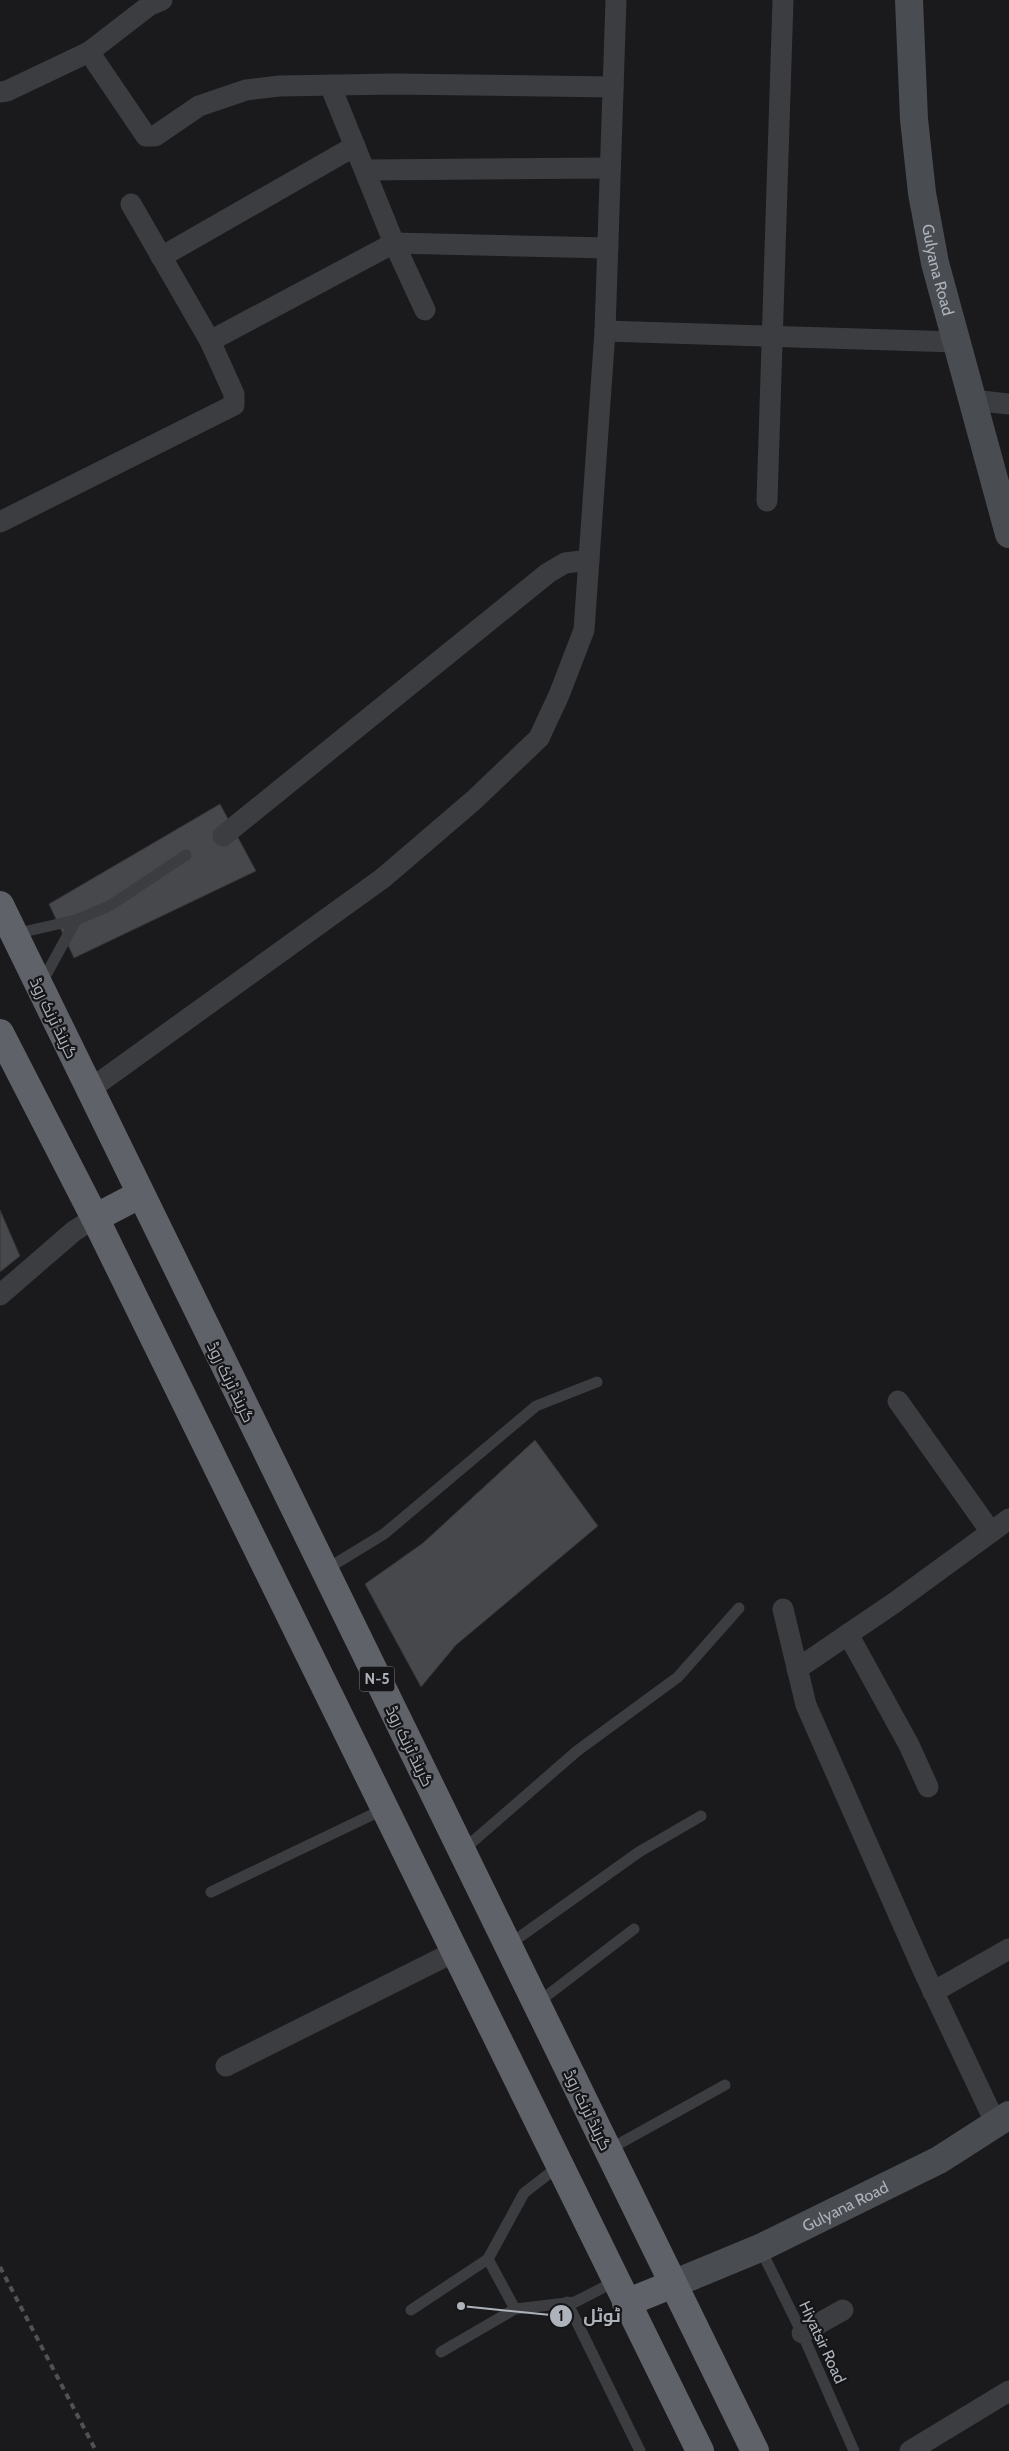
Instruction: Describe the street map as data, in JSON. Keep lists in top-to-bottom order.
{
  "streets": {
    "highway": ["گرینڈ ٹرنک روڈ", "N-5"],
    "main road": ["Gulyana Road"],
    "lane": ["Hiyatsir Road"]
  },
  "crossings": [
    ["Gulyana Road", "گرینڈ ٹرنک روڈ"],
    ["Gulyana Road", "Hiyatsir Road"]
  ],
  "places": ["ٹوٹل"]
}
